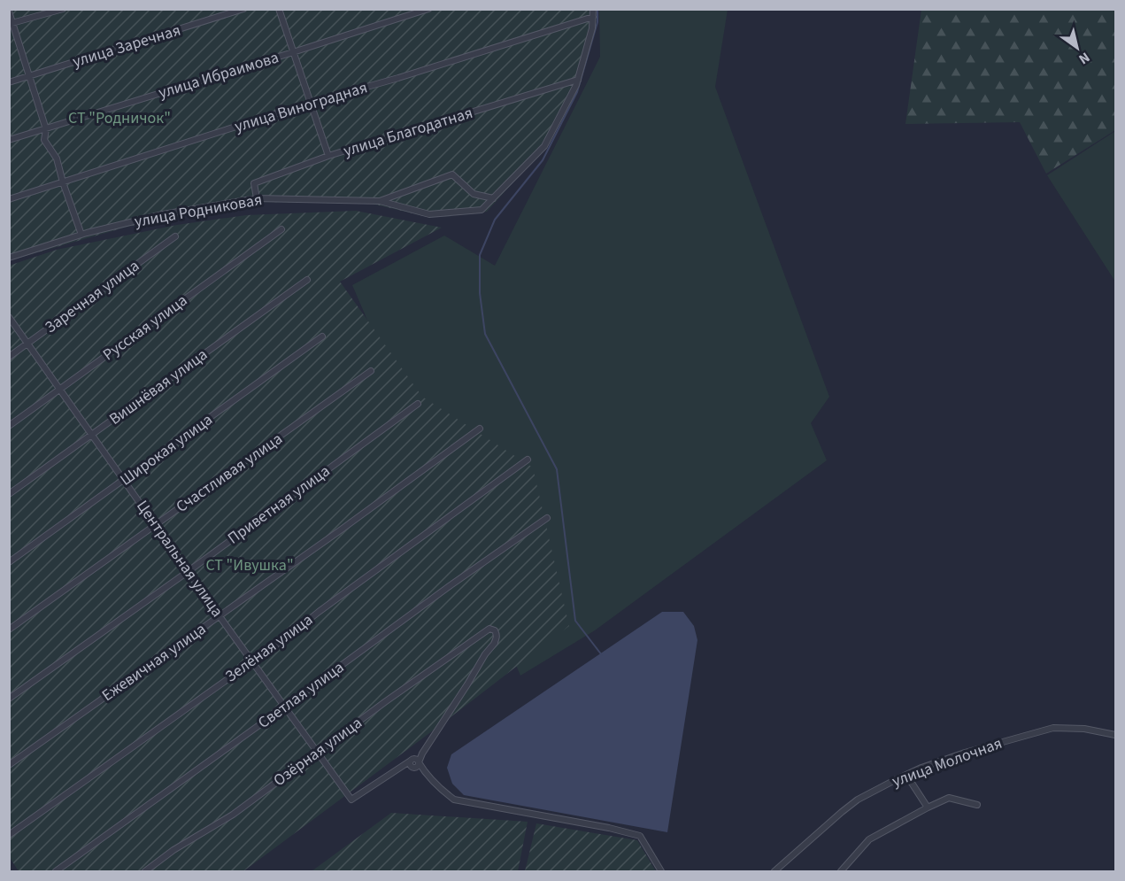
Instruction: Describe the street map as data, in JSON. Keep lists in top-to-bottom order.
{
  "streets": {
    "street": [
      "улица Заречная",
      "улица Ибраимова",
      "улица Виноградная",
      "улица Благодатная",
      "улица Родниковая",
      "Заречная улица",
      "Русская улица",
      "Вишнёвая улица",
      "Широкая улица",
      "Счастливая улица",
      "Приветная улица",
      "Центральная улица",
      "Зелёная улица",
      "Ежевичная улица",
      "Светлая улица",
      "Озёрная улица",
      "улица Молочная"
    ]
  },
  "crossings": [
    ["улица Виноградная", "улица Родниковая"],
    ["улица Благодатная", "улица Родниковая"],
    ["Заречная улица", "Центральная улица"],
    ["Русская улица", "Центральная улица"],
    ["Вишнёвая улица", "Центральная улица"],
    ["Широкая улица", "Центральная улица"],
    ["Счастливая улица", "Центральная улица"],
    ["Приветная улица", "Центральная улица"],
    ["Центральная улица", "Зелёная улица"],
    ["Центральная улица", "Ежевичная улица"],
    ["Центральная улица", "Светлая улица"],
    ["Центральная улица", "Озёрная улица"]
  ],
  "parks": ["СТ \"Родничок\"", "СТ \"Ивушка\""],
  "north": "bottom right"
}
